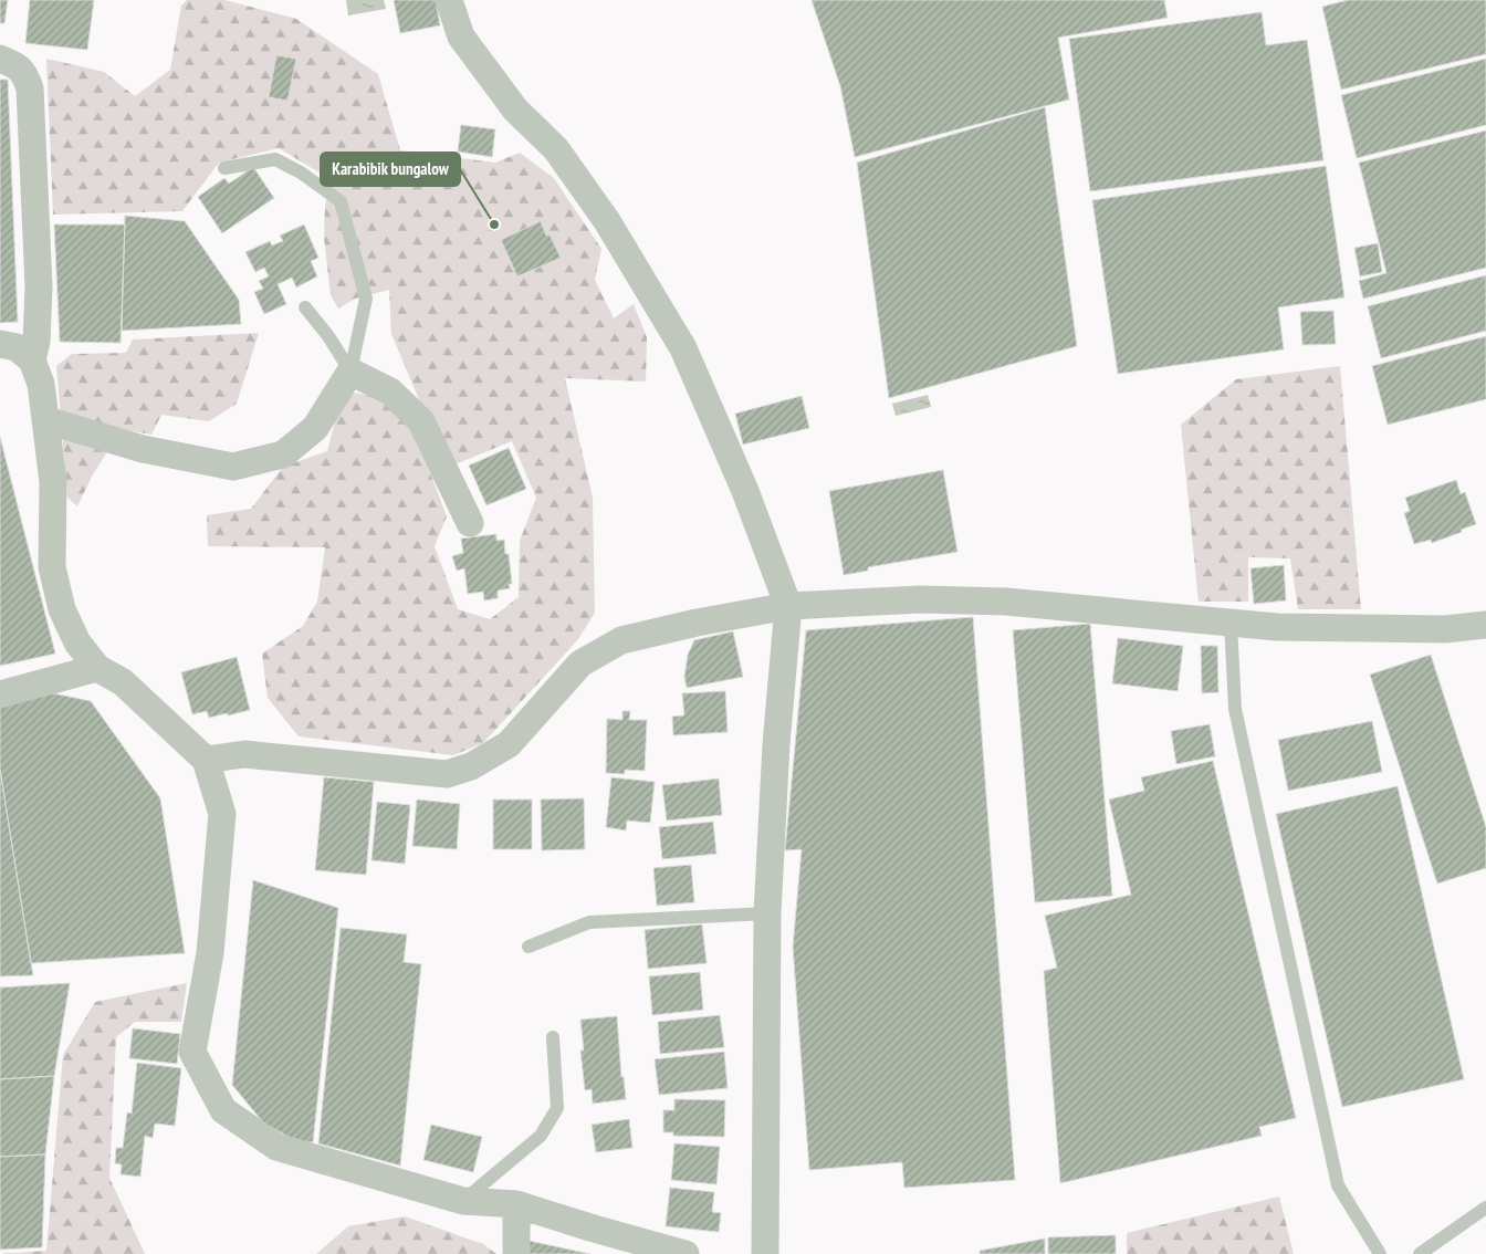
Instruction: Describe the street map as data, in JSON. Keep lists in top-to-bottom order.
{
  "places": ["Karabibik bungalow"]
}
